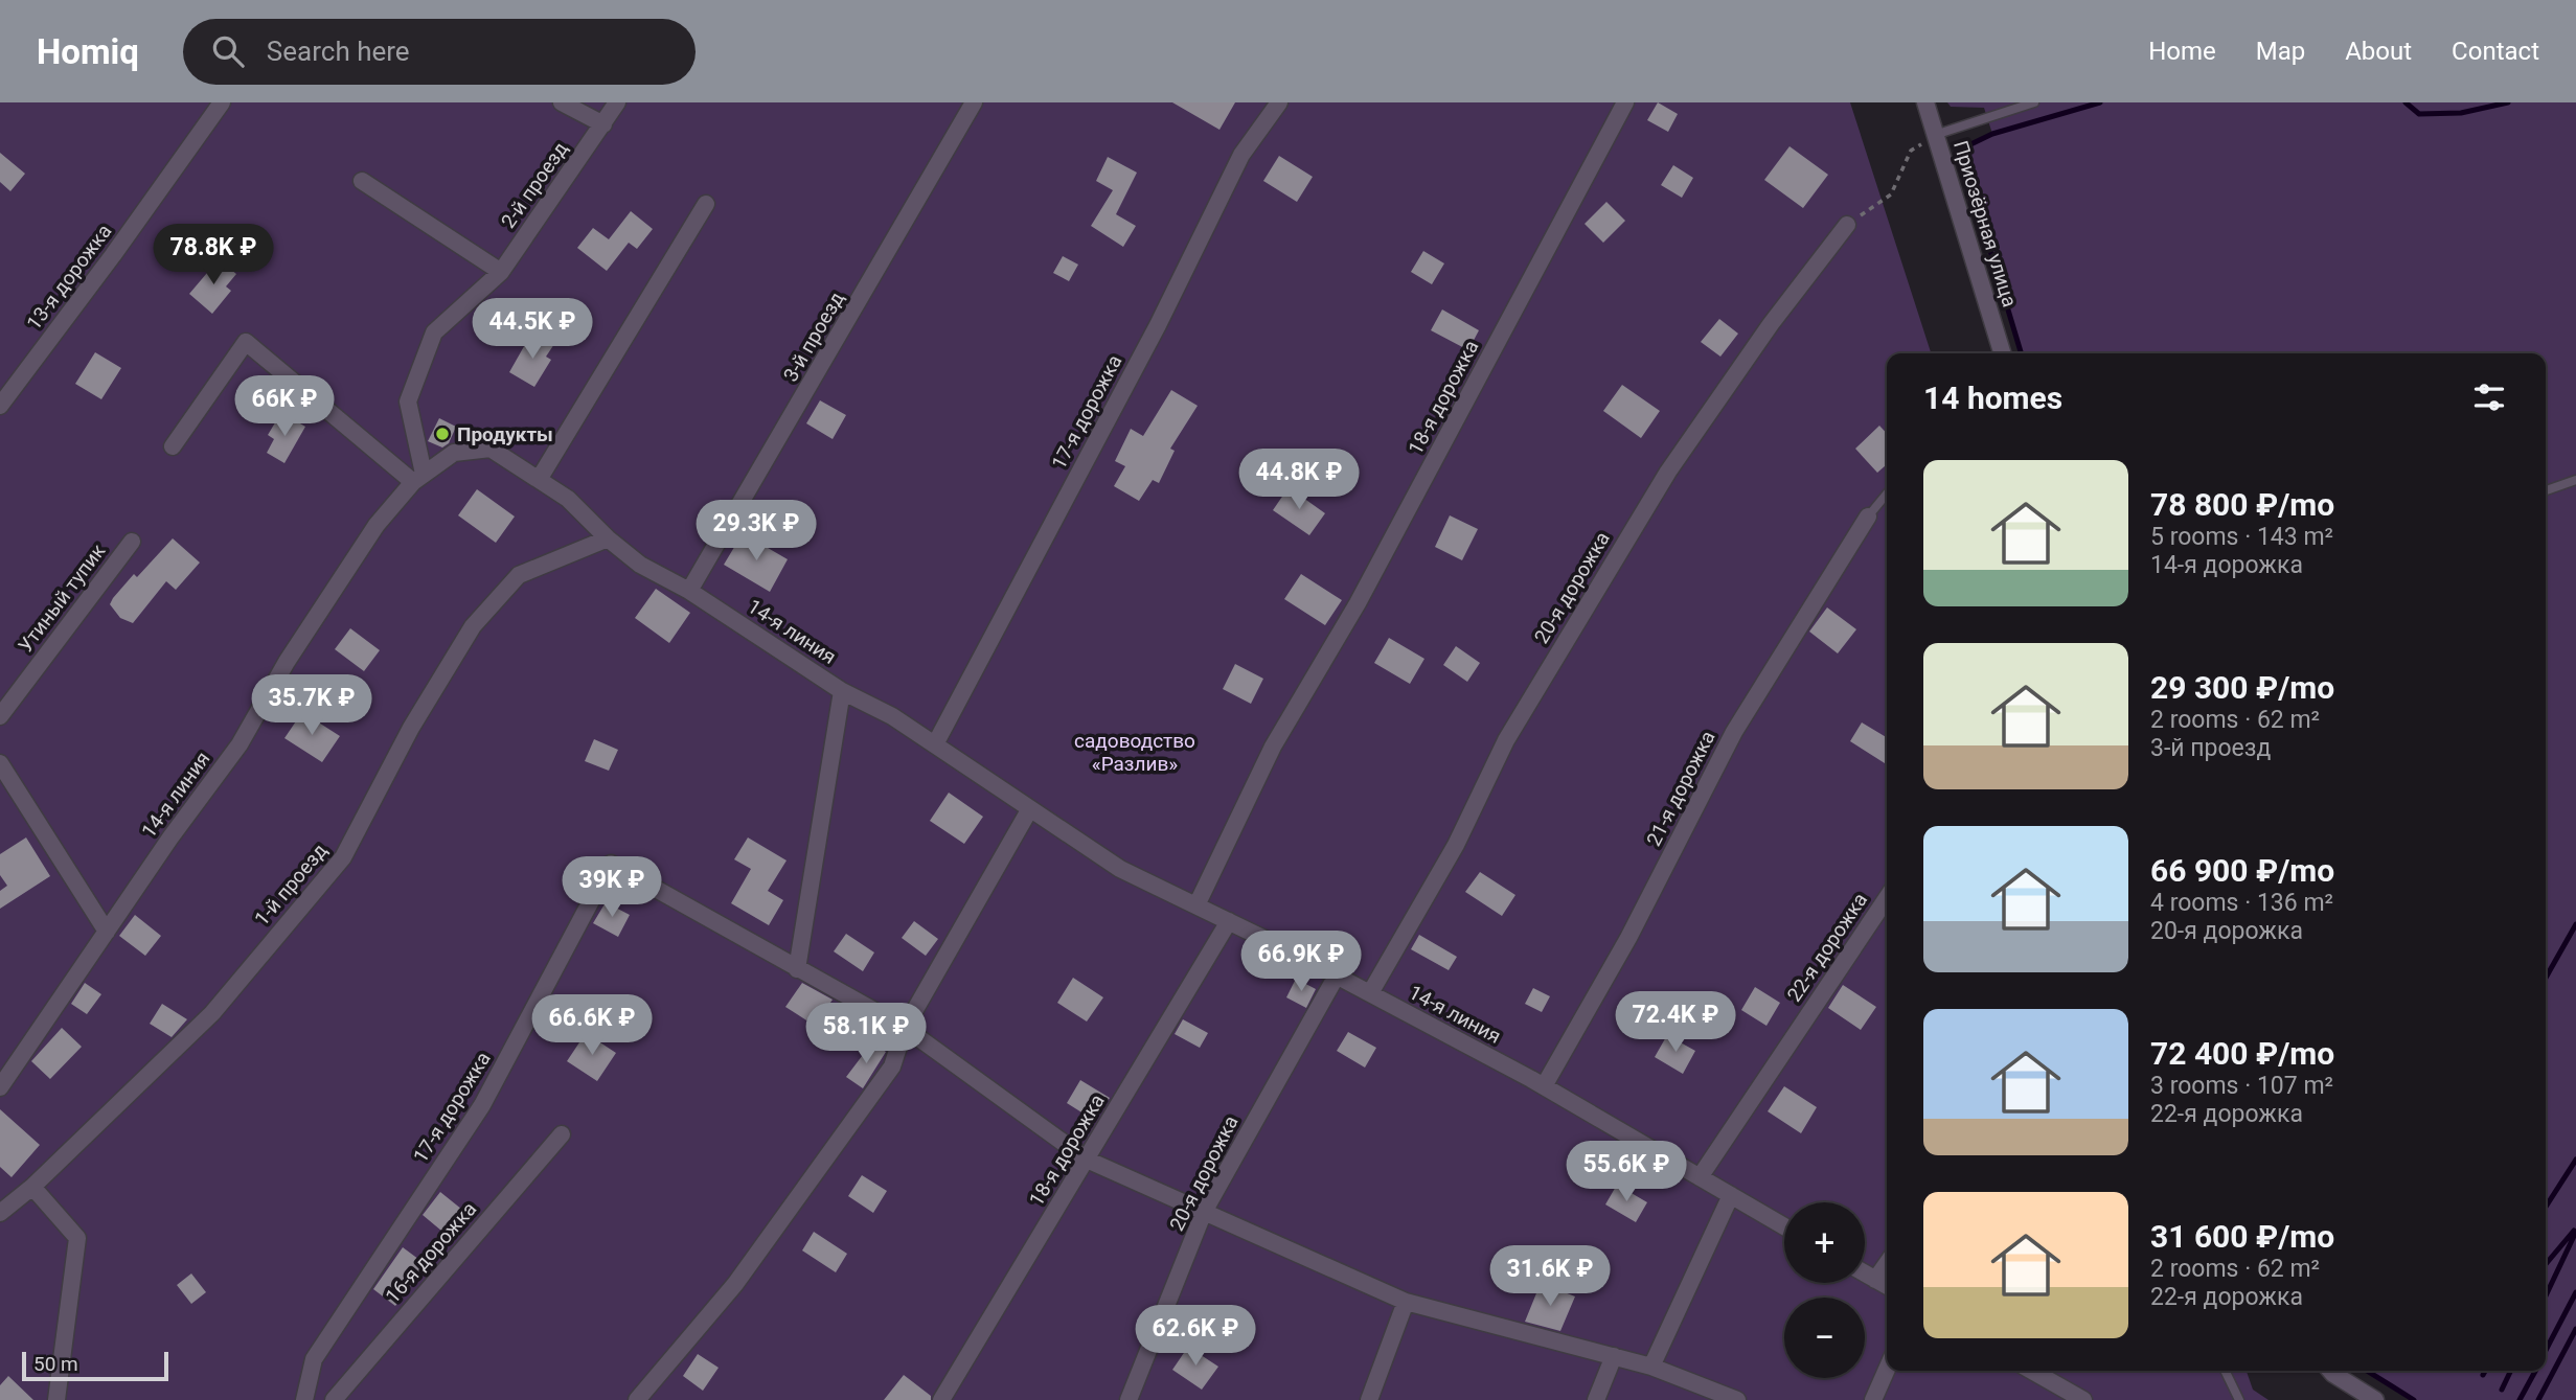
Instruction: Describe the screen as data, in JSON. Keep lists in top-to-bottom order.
{
  "streets": {
    "street": [
      "2-й проезд",
      "Приозёрная улица",
      "13-я дорожка",
      "3-й проезд",
      "18-я дорожка",
      "17-я дорожка",
      "20-я дорожка",
      "Утиный тупик",
      "14-я линия",
      "21-я дорожка",
      "1-й проезд",
      "22-я дорожка",
      "16-я дорожка"
    ]
  },
  "crossings": [
    ["2-й проезд", "14-я линия"],
    ["3-й проезд", "14-я линия"],
    ["18-я дорожка", "17-я дорожка"],
    ["18-я дорожка", "14-я линия"],
    ["17-я дорожка", "20-я дорожка"],
    ["17-я дорожка", "14-я линия"],
    ["20-я дорожка", "14-я линия"],
    ["14-я линия", "21-я дорожка"],
    ["14-я линия", "1-й проезд"],
    ["14-я линия", "22-я дорожка"]
  ],
  "parks": ["садоводство «Разлив»"],
  "places": ["Продукты"],
  "scale_bar": "50 m",
  "page": {
    "header": "Homiq",
    "search": "Search here",
    "nav": [
      "Home",
      "Map",
      "About",
      "Contact"
    ],
    "price": [
      "78.8K ₽",
      "44.5K ₽",
      "66K ₽",
      "44.8K ₽",
      "29.3K ₽",
      "35.7K ₽",
      "39K ₽",
      "66.9K ₽",
      "72.4K ₽",
      "66.6K ₽",
      "58.1K ₽",
      "55.6K ₽",
      "31.6K ₽",
      "62.6K ₽"
    ],
    "heading": "14 homes",
    "list": [
      {
        "name": "78 800 ₽/mo",
        "note": "5 rooms · 143 m² · 14-я дорожка"
      },
      {
        "name": "29 300 ₽/mo",
        "note": "2 rooms · 62 m² · 3-й проезд"
      },
      {
        "name": "66 900 ₽/mo",
        "note": "4 rooms · 136 m² · 20-я дорожка"
      },
      {
        "name": "72 400 ₽/mo",
        "note": "3 rooms · 107 m² · 22-я дорожка"
      },
      {
        "name": "31 600 ₽/mo",
        "note": "2 rooms · 62 m² · 22-я дорожка"
      }
    ],
    "map_buttons": ["+", "−"],
    "scale": "50 m"
  }
}
